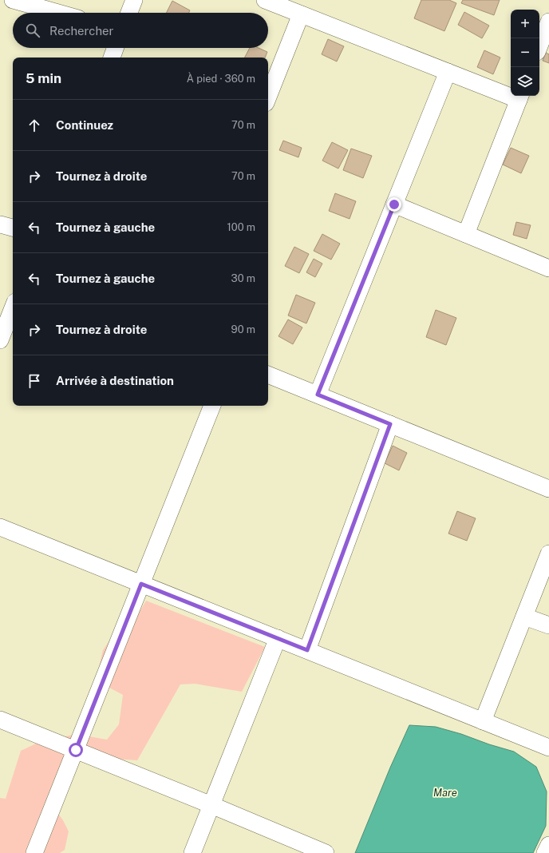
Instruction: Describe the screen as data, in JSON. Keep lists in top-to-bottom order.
{
  "water": ["Mare"],
  "page": {
    "map_buttons": ["+", "−"],
    "search": "Rechercher",
    "heading": ["5 min", "À pied · 360 m"],
    "list": [
      ["Continuez", "70 m"],
      ["Tournez à droite", "70 m"],
      ["Tournez à gauche", "100 m"],
      ["Tournez à gauche", "30 m"],
      ["Tournez à droite", "90 m"],
      "Arrivée à destination"
    ]
  }
}
